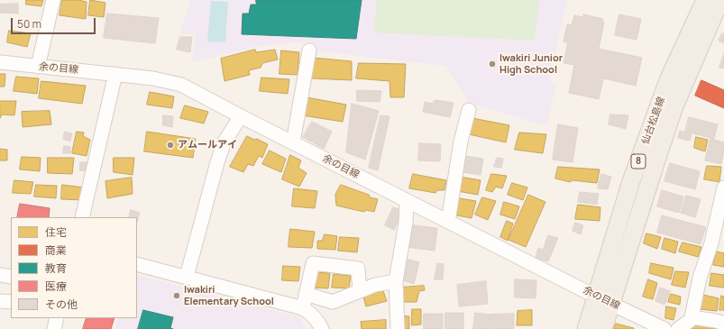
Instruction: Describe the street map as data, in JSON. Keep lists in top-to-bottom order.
{
  "streets": {
    "main road": ["仙台松島線", "8"],
    "street": ["余の目線"]
  },
  "crossings": [
    ["余の目線", "仙台松島線"]
  ],
  "places": ["Iwakiri Junior High School", "アムールアイ", "Iwakiri Elementary School"],
  "legend": [
    "住宅",
    "商業",
    "教育",
    "医療",
    "その他"
  ],
  "scale_bar": "50 m"
}
